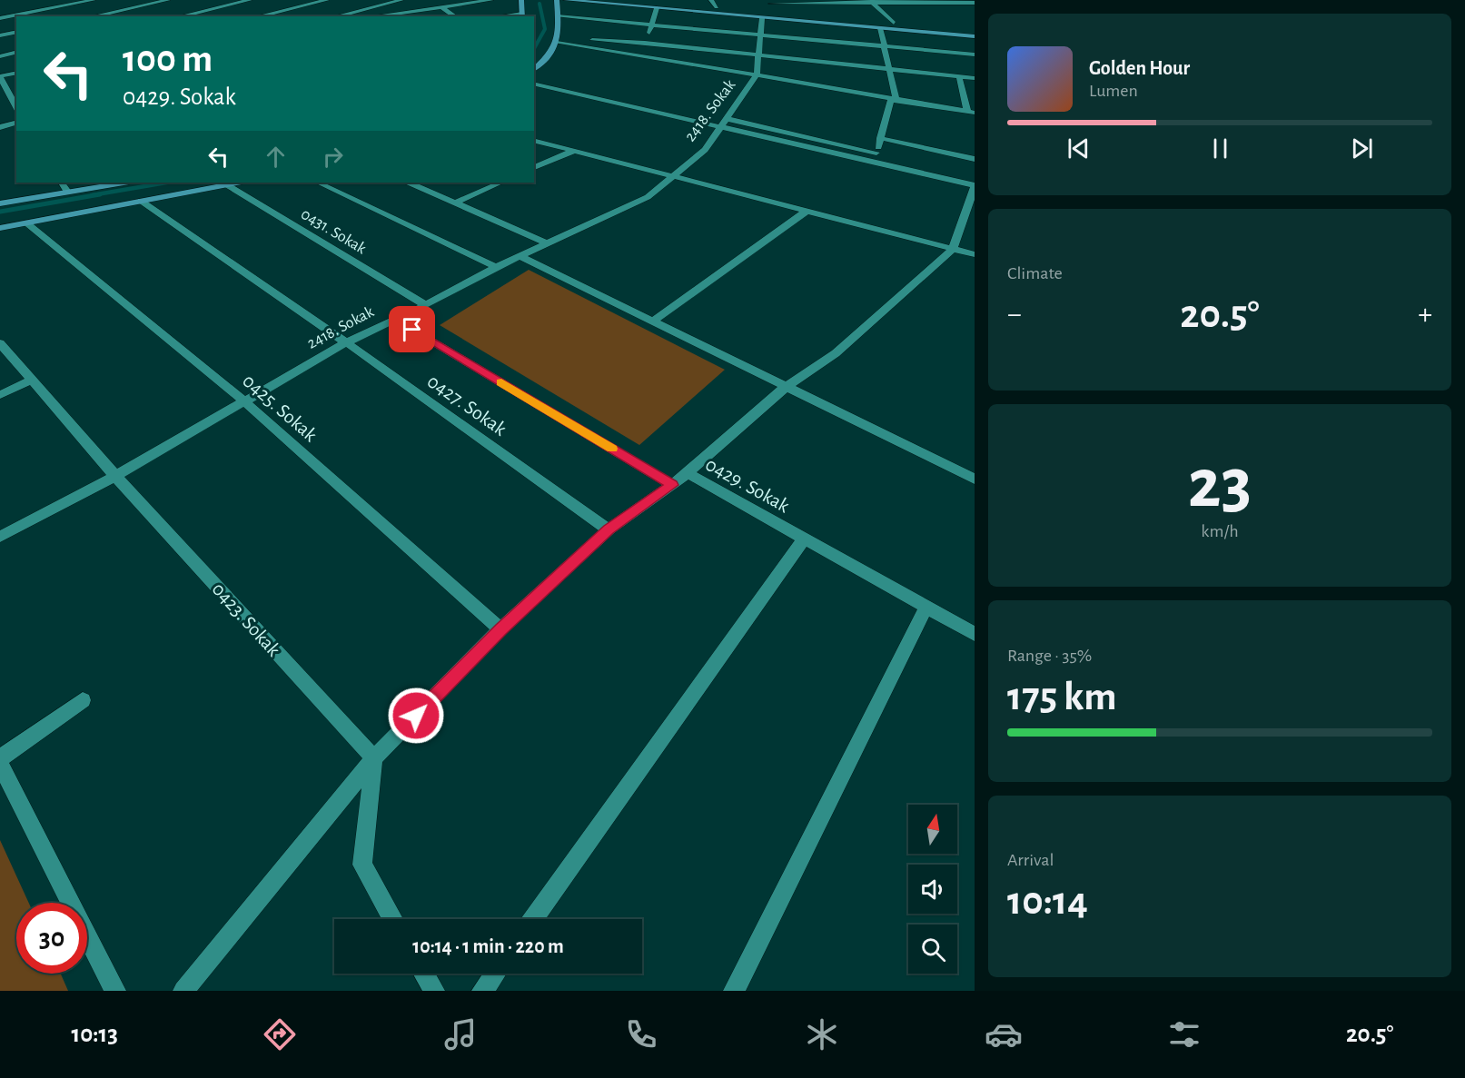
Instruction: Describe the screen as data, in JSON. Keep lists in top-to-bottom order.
{
  "streets": {
    "street": [
      "2418. Sokak",
      "0431. Sokak",
      "0427. Sokak",
      "0425. Sokak",
      "0429. Sokak",
      "0423. Sokak"
    ]
  },
  "crossings": [
    ["2418. Sokak", "0431. Sokak"],
    ["2418. Sokak", "0427. Sokak"],
    ["2418. Sokak", "0425. Sokak"],
    ["2418. Sokak", "0423. Sokak"],
    ["0427. Sokak", "0429. Sokak"],
    ["0425. Sokak", "0429. Sokak"],
    ["0429. Sokak", "0423. Sokak"]
  ],
  "north": "top",
  "page": {
    "turn": ["100 m", "0429. Sokak"],
    "song": ["Golden Hour", "Lumen"],
    "tile": [
      "Climate",
      ["23", "km/h"],
      ["Range · 35%", "175 km"],
      ["Arrival", "10:14"]
    ],
    "heat": ["−", "20.5°", "+"],
    "limit": "30",
    "trip": "10:14 · 1 min · 220 m",
    "tabs": ["10:13", "20.5°"]
  }
}
